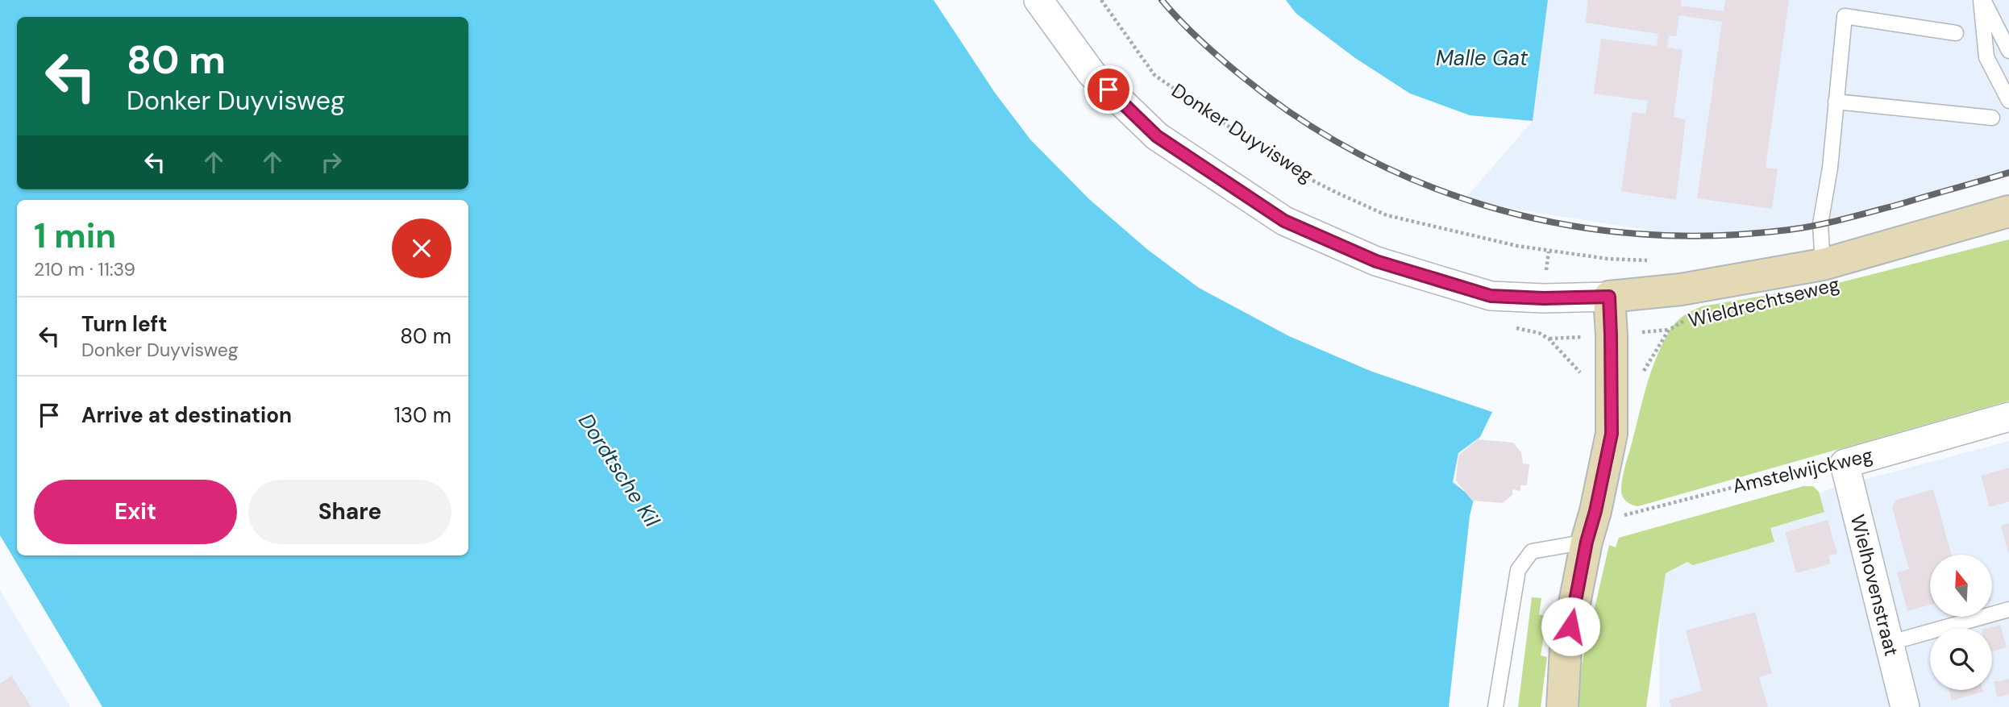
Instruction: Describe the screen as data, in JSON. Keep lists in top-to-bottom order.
{
  "streets": {
    "street": ["Wieldrechtseweg", "Amstelwijckweg", "Wielhovenstraat"],
    "path": ["Donker Duyvisweg"]
  },
  "crossings": [
    ["Amstelwijckweg", "Wielhovenstraat"]
  ],
  "water": ["Malle Gat", "Dordtsche Kil"],
  "north": "top",
  "page": {
    "turn": ["80 m", "Donker Duyvisweg"],
    "heading": ["1 min", "210 m · 11:39"],
    "list": [
      {
        "name": "Turn left",
        "note": "Donker Duyvisweg",
        "value": "80 m"
      },
      {
        "name": "Arrive at destination",
        "value": "130 m"
      }
    ],
    "buttons": ["Exit", "Share"]
  }
}
